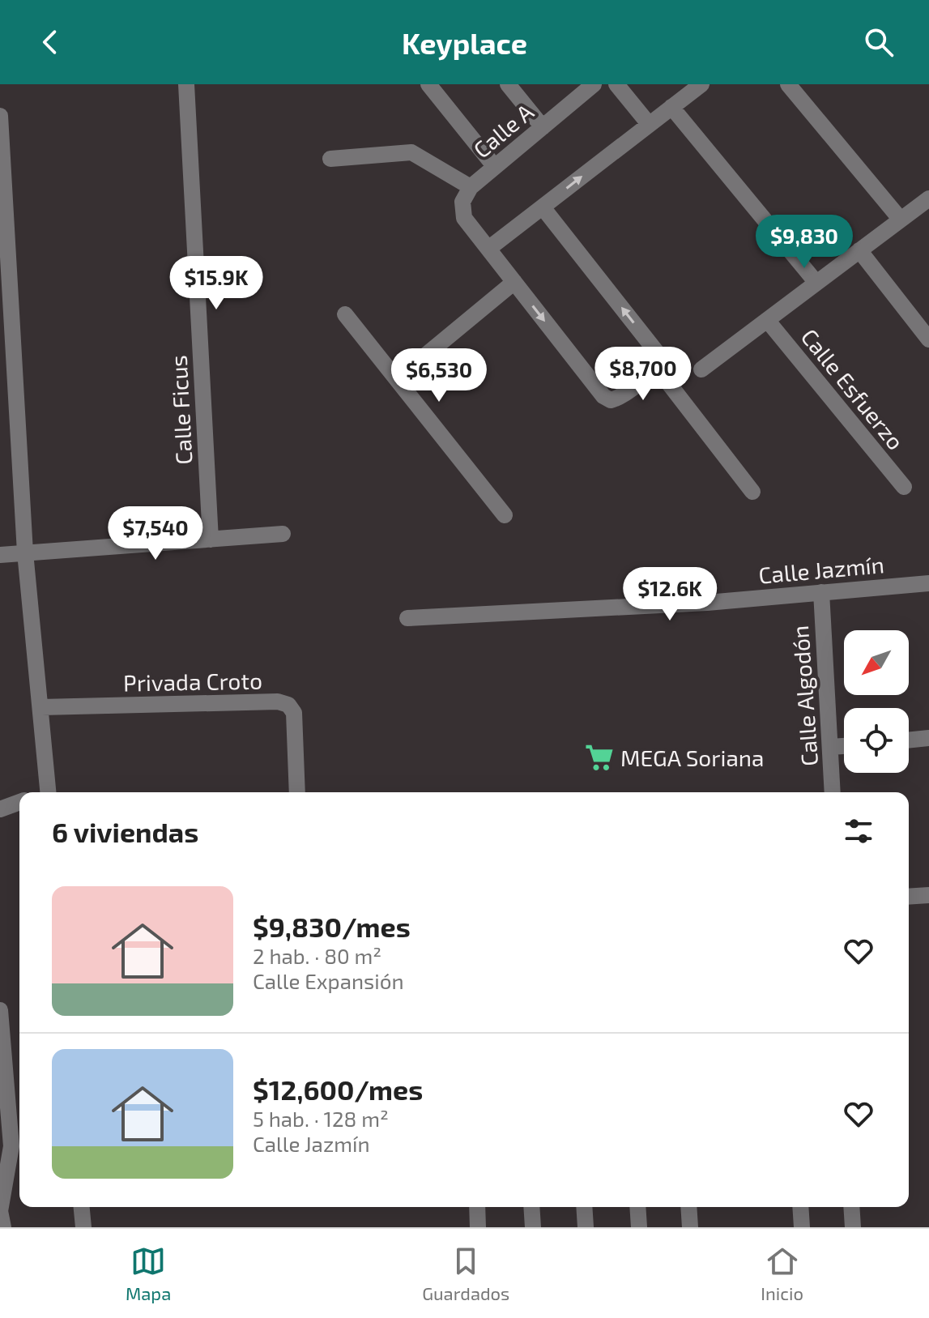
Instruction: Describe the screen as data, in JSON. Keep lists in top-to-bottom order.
{
  "streets": {
    "street": [
      "Calle A",
      "Calle Esfuerzo",
      "Calle Ficus",
      "Calle Jazmín",
      "Privada Croto",
      "Calle Algodón"
    ]
  },
  "crossings": [
    ["Calle Jazmín", "Calle Algodón"]
  ],
  "places": {
    "supermarket": ["MEGA Soriana"]
  },
  "north": "bottom left",
  "page": {
    "header": "Keyplace",
    "price": [
      "$9,830",
      "$15.9K",
      "$8,700",
      "$6,530",
      "$7,540",
      "$12.6K"
    ],
    "heading": "6 viviendas",
    "list": [
      {
        "name": "$9,830/mes",
        "note": "2 hab. · 80 m² · Calle Expansión"
      },
      {
        "name": "$12,600/mes",
        "note": "5 hab. · 128 m² · Calle Jazmín"
      }
    ],
    "tabs": ["Mapa", "Guardados", "Inicio"]
  }
}
